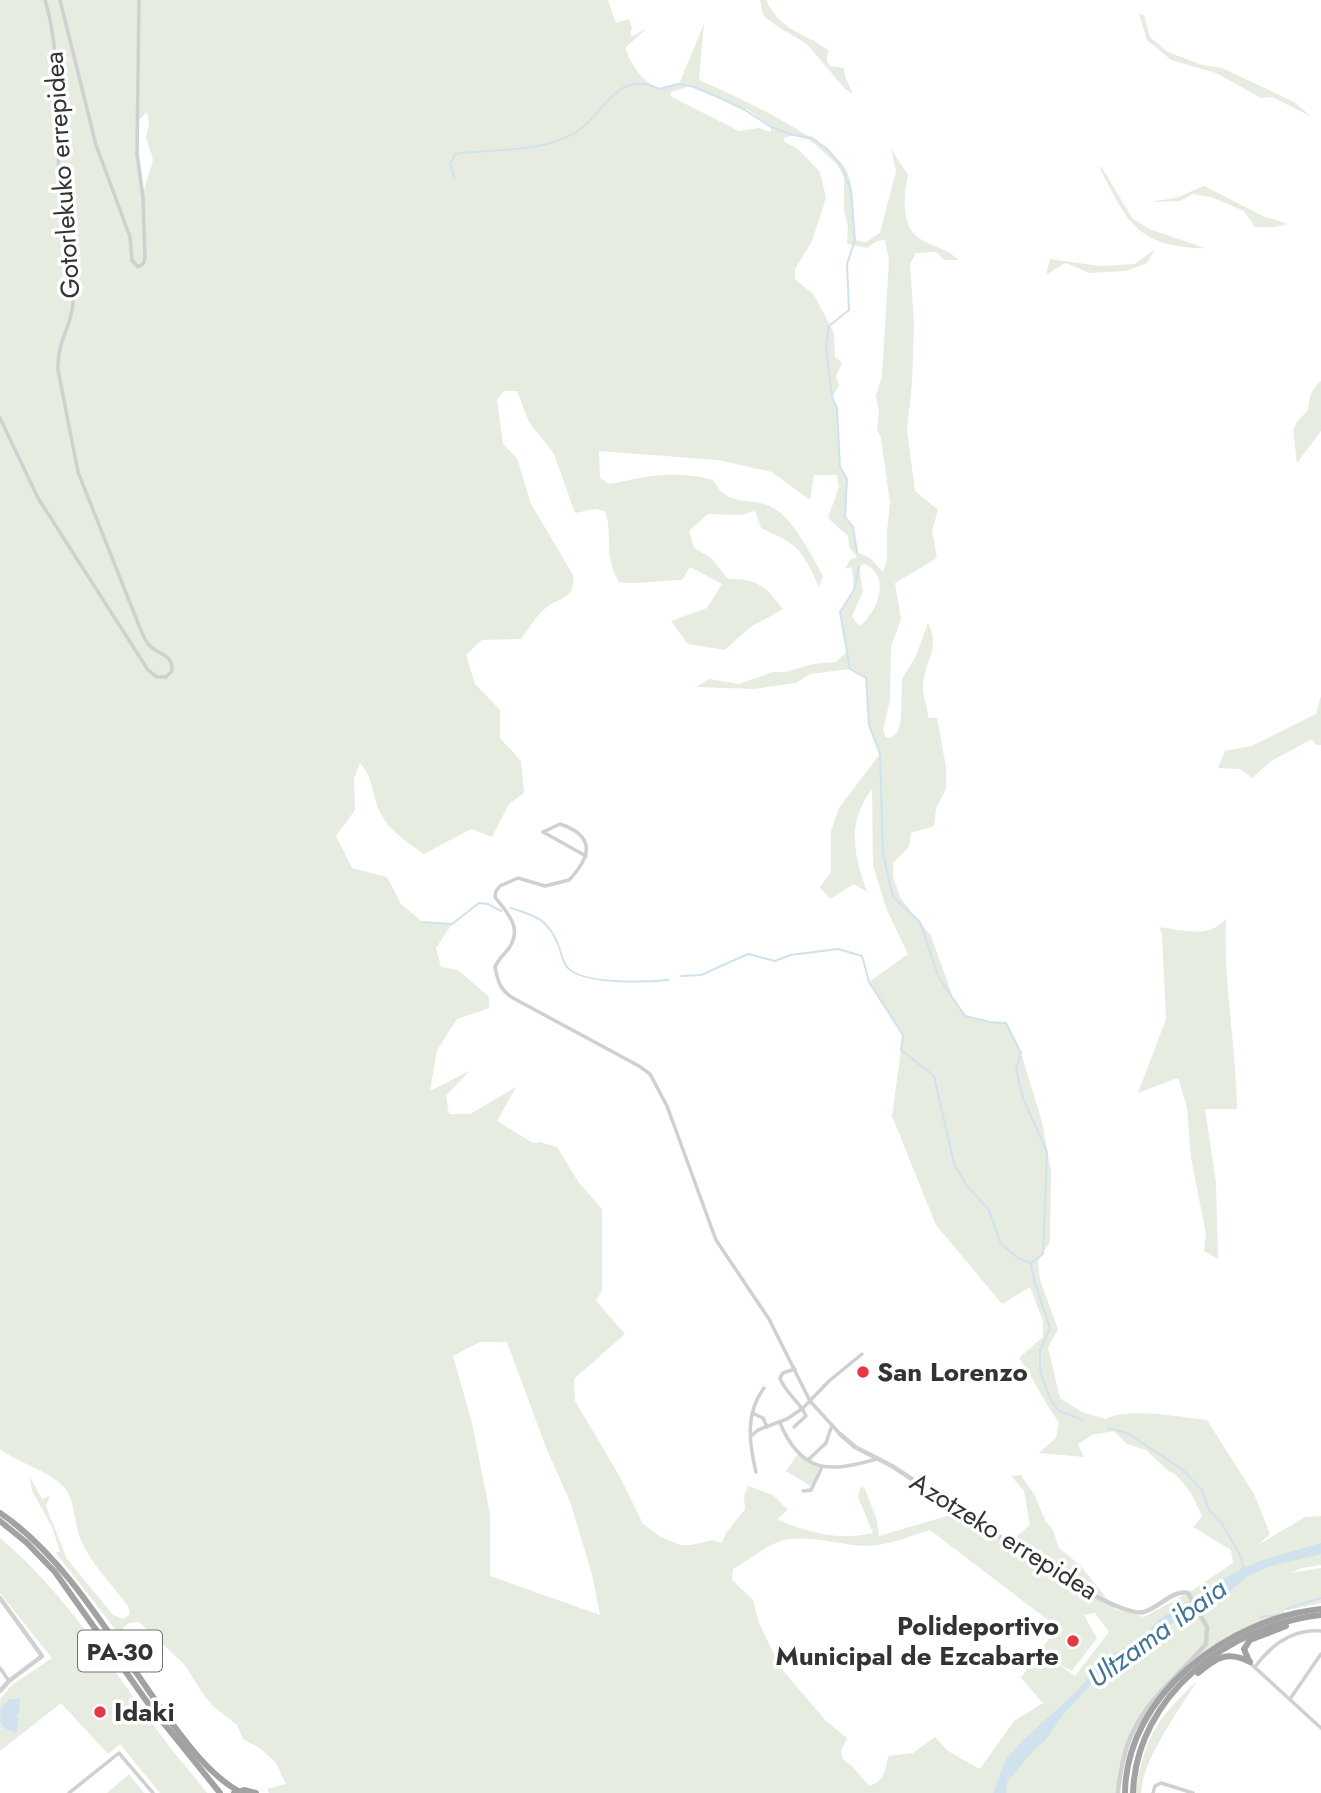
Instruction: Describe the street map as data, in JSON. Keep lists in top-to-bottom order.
{
  "streets": {
    "highway": ["PA-30"],
    "street": ["Gotorlekuko errepidea", "Azotzeko errepidea"]
  },
  "water": ["Ultzama ibaia"],
  "places": ["San Lorenzo", "Polideportivo Municipal de Ezcabarte", "Idaki"]
}
